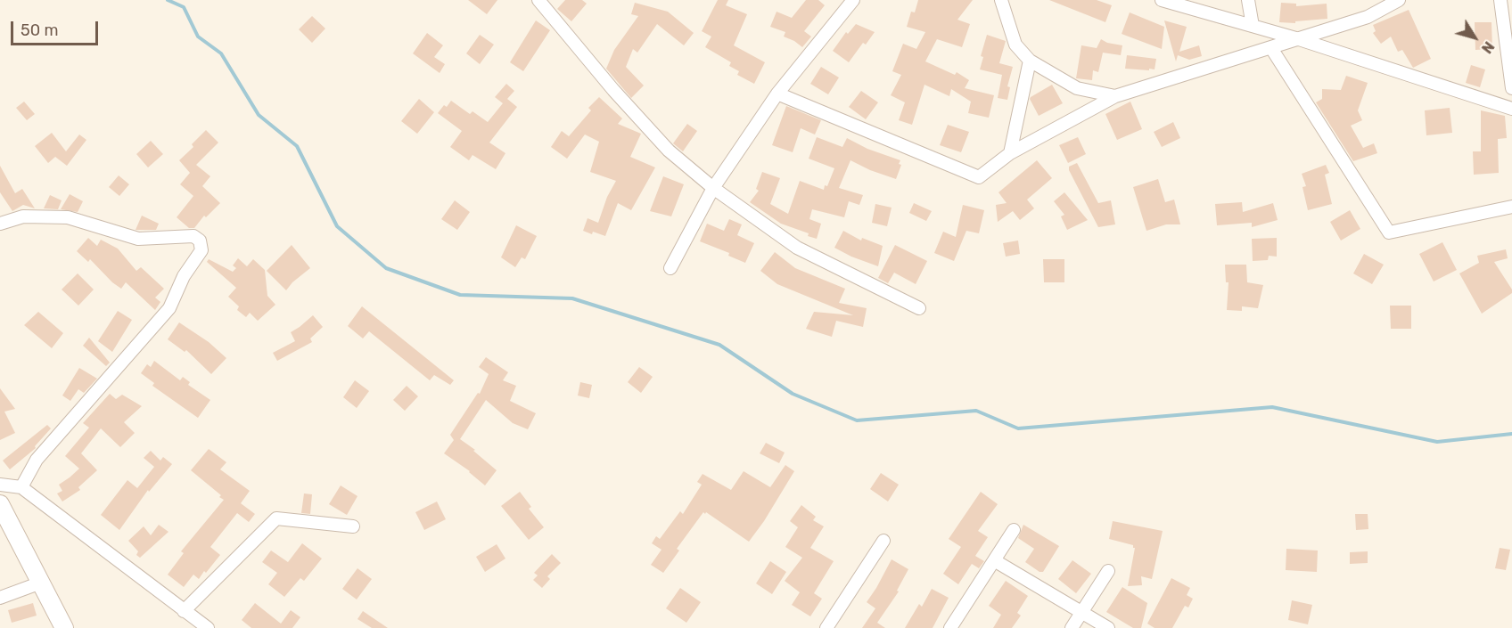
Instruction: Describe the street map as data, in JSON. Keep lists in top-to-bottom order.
{
  "scale_bar": "50 m",
  "north": "bottom right"
}
